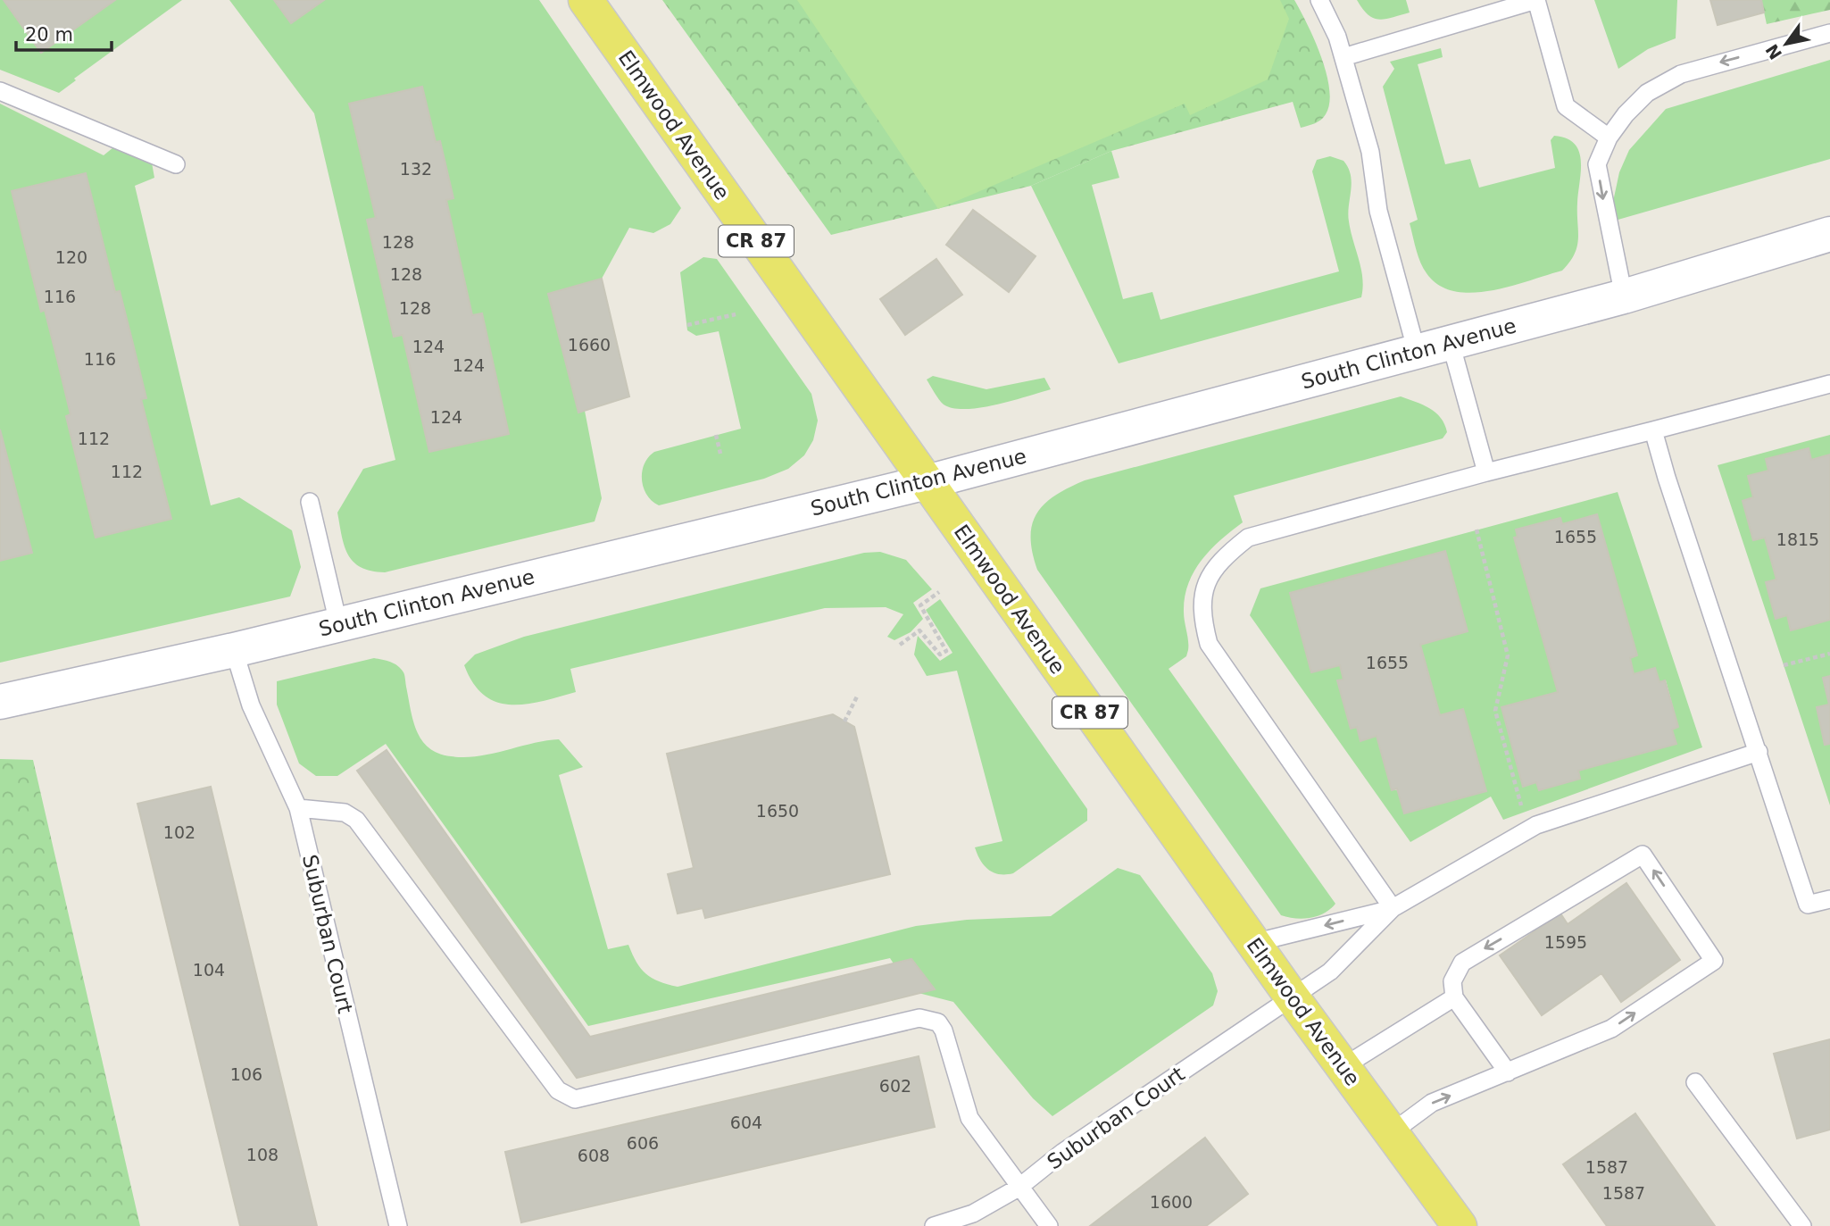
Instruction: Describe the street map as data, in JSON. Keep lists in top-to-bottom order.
{
  "streets": {
    "main road": ["Elmwood Avenue", "CR 87"],
    "street": ["South Clinton Avenue"],
    "lane": ["Suburban Court"]
  },
  "crossings": [
    ["Elmwood Avenue", "South Clinton Avenue"],
    ["Elmwood Avenue", "Suburban Court"],
    ["South Clinton Avenue", "Suburban Court"]
  ],
  "house_numbers": [
    "132",
    "128",
    "120",
    "128",
    "116",
    "128",
    "1660",
    "124",
    "116",
    "124",
    "124",
    "112",
    "112",
    "1655",
    "1815",
    "1655",
    "1650",
    "102",
    "1595",
    "104",
    "106",
    "602",
    "604",
    "606",
    "108",
    "608",
    "1587",
    "1587",
    "1600"
  ],
  "scale_bar": "20 m",
  "north": "bottom left"
}
